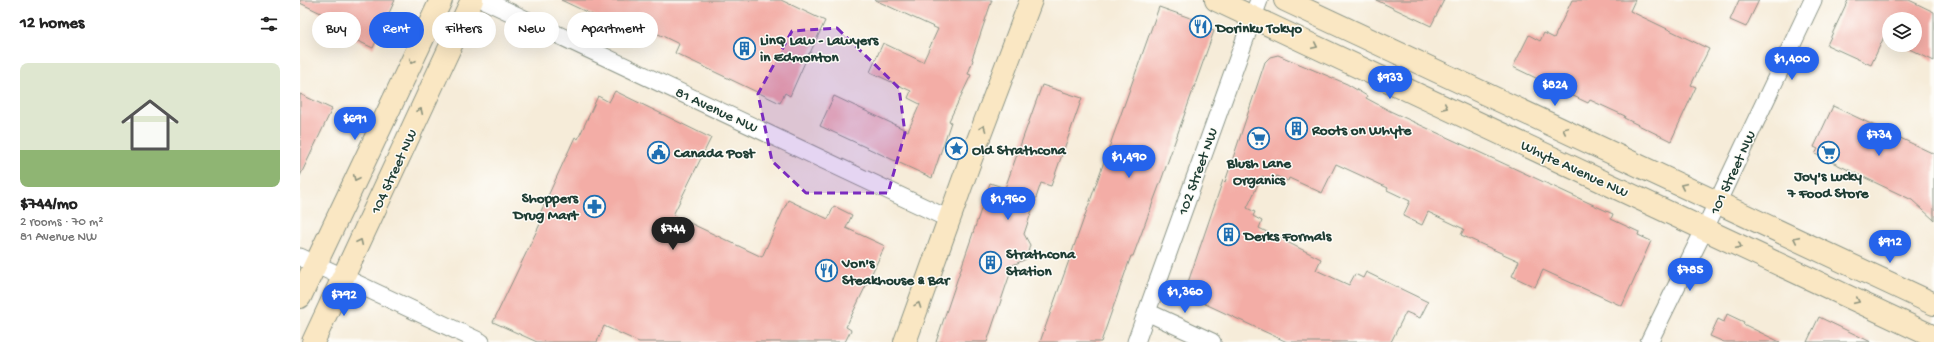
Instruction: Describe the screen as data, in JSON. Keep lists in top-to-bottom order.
{
  "streets": {
    "main road": ["Whyte Avenue NW", "104 Street NW"],
    "street": ["81 Avenue NW", "102 Street NW", "101 Street NW"]
  },
  "crossings": [
    ["Whyte Avenue NW", "102 Street NW"],
    ["Whyte Avenue NW", "101 Street NW"]
  ],
  "places": {
    "restaurant": ["Dorinku Tokyo", "Von's Steakhouse & Bar"],
    "building": [
      "LinQ Law - Lawyers in Edmonton",
      "Roots on Whyte",
      "Derks Formals",
      "Strathcona Station"
    ],
    "supermarket": ["Blush Lane Organics", "Joy's Lucky 7 Food Store"],
    "place": ["Old Strathcona"],
    "public building": ["Canada Post"],
    "pharmacy": ["Shoppers Drug Mart"]
  },
  "page": {
    "heading": "12 homes",
    "chip": [
      "Buy",
      "Rent",
      "Filters",
      "New",
      "Apartment"
    ],
    "price": [
      "$1,400",
      "$933",
      "$824",
      "$691",
      "$734",
      "$1,490",
      "$1,960",
      "$744",
      "$912",
      "$785",
      "$1,360",
      "$792"
    ],
    "list": [
      {
        "name": "$744/mo",
        "note": "2 rooms · 70 m² · 81 Avenue NW"
      }
    ]
  }
}
